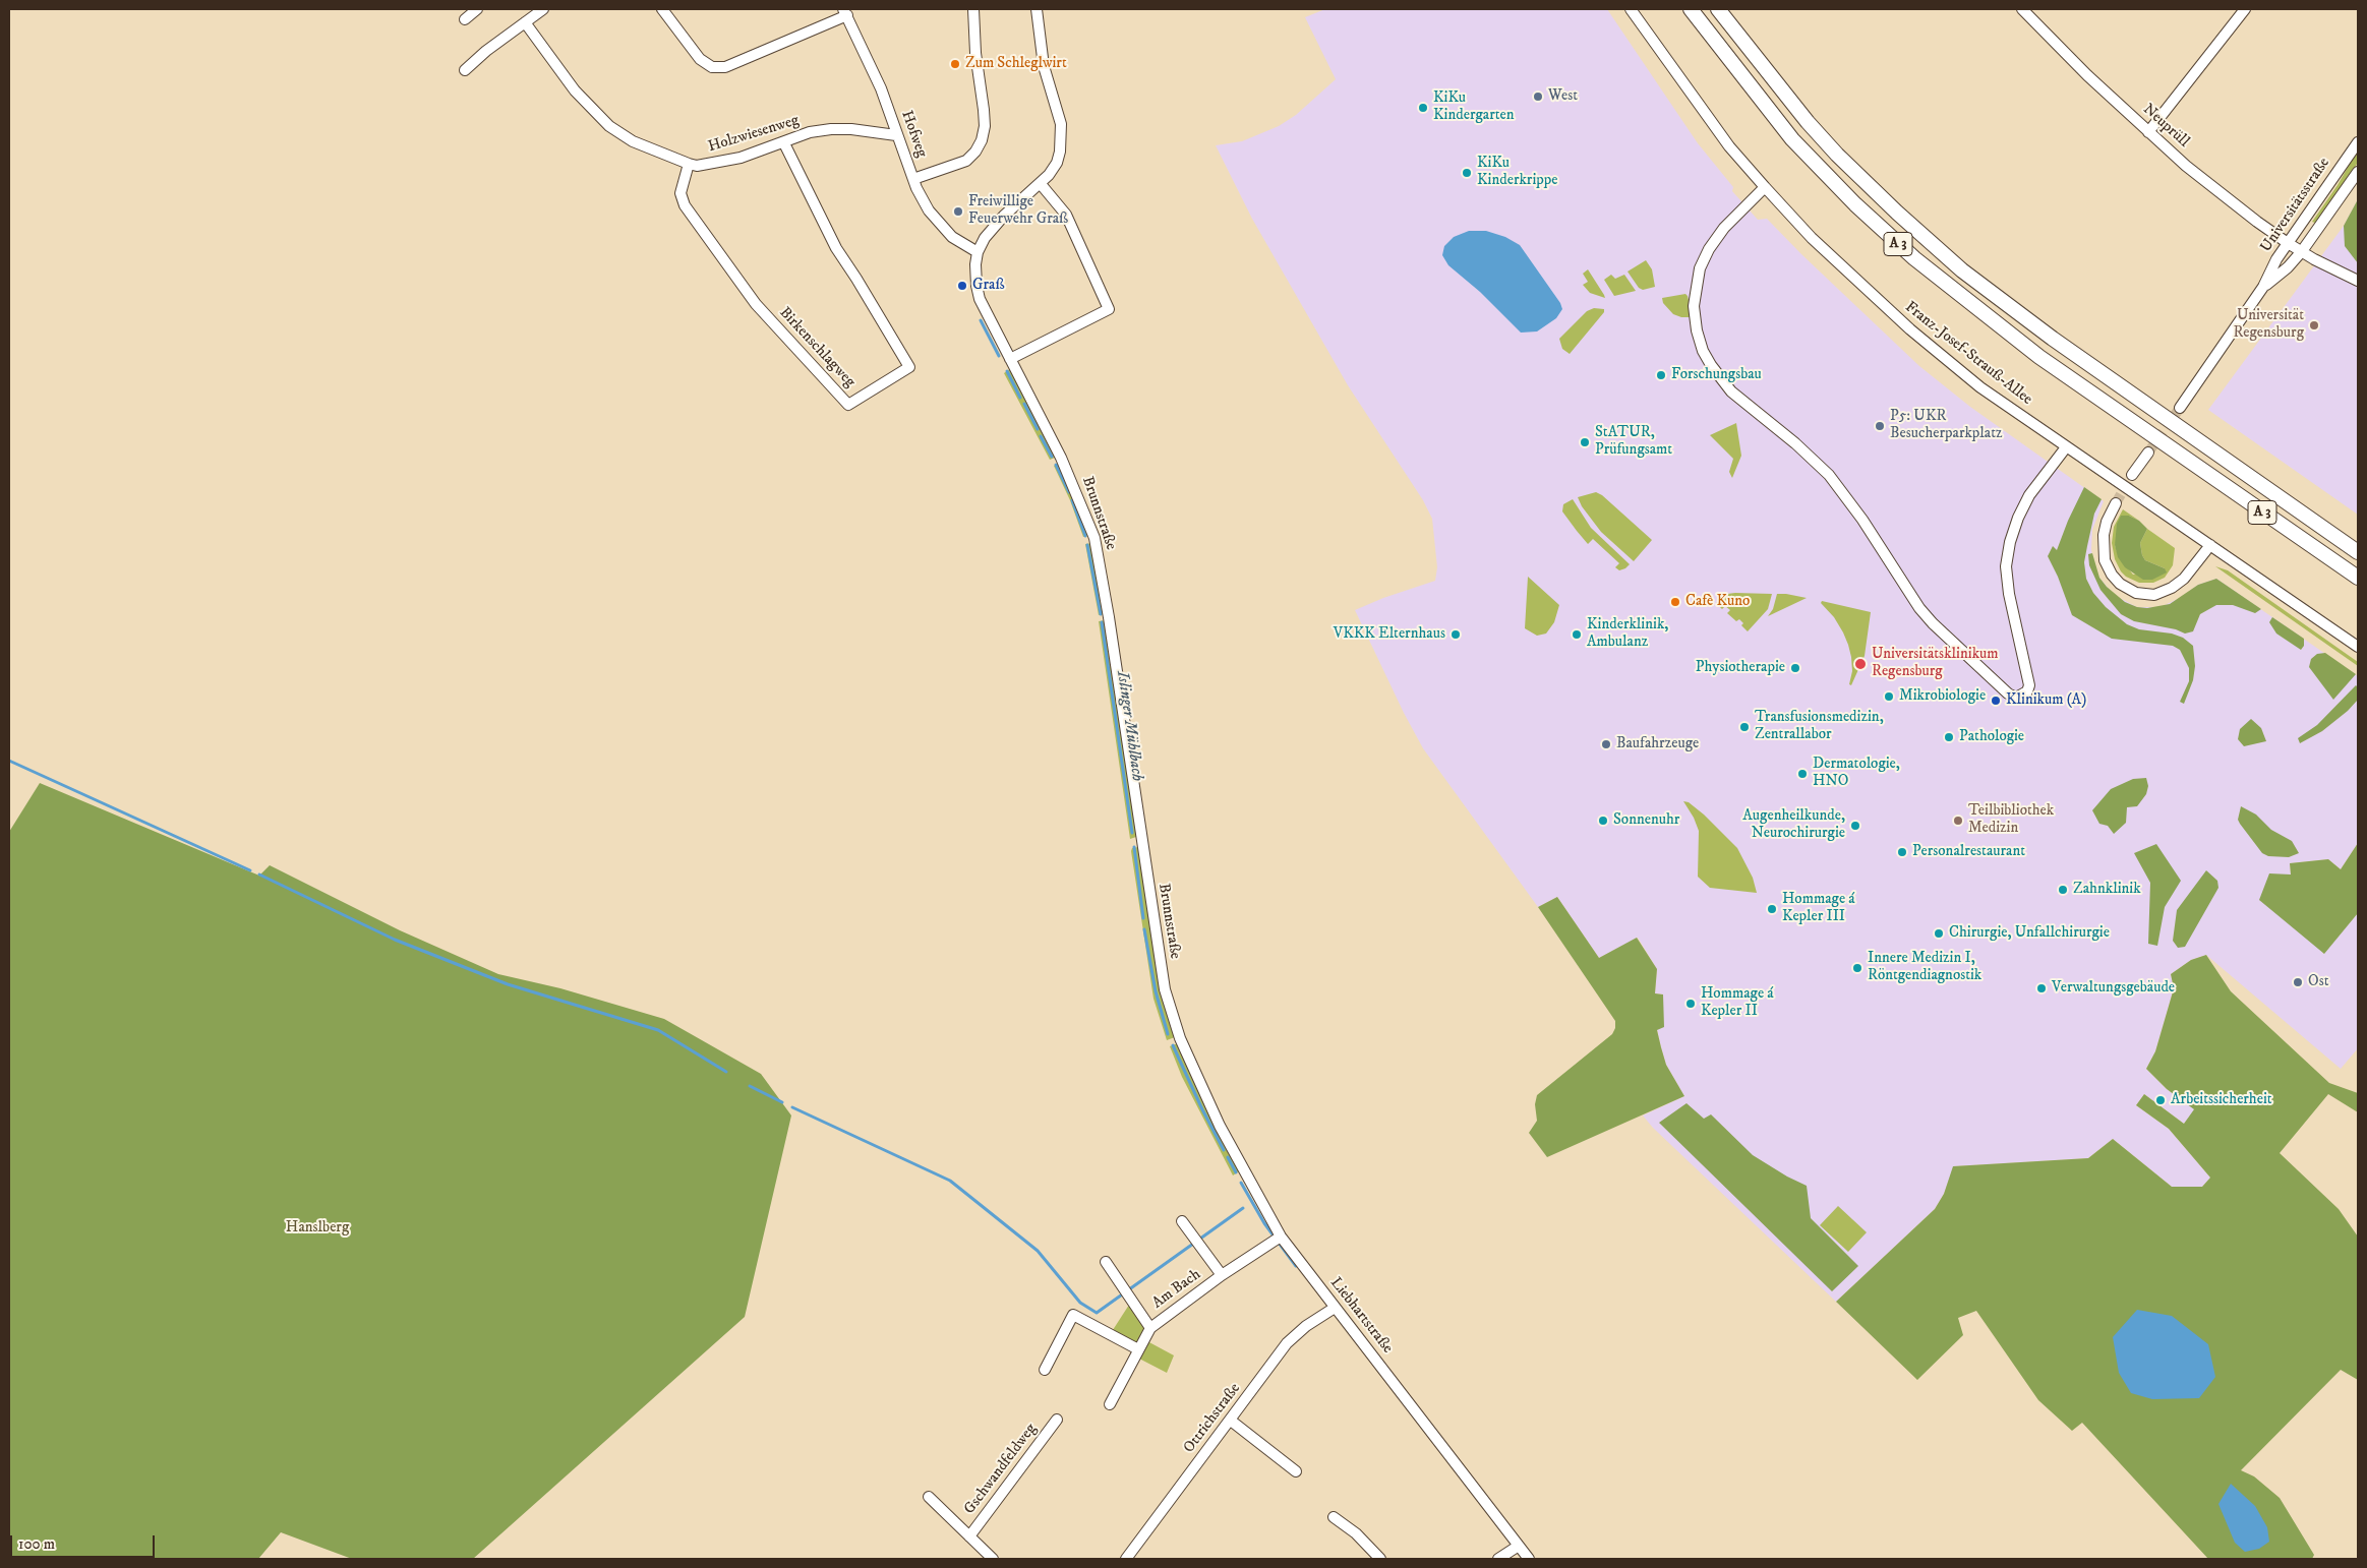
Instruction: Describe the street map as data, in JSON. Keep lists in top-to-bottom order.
{
  "streets": {
    "highway": ["A 3"],
    "street": [
      "Neuprüll",
      "Holzwiesenweg",
      "Hofweg",
      "Universitätsstraße",
      "Birkenschlagweg",
      "Franz-Josef-Strauß-Allee",
      "Brunnstraße",
      "Am Bach",
      "Liebhartstraße",
      "Ottrichstraße",
      "Gschwandfeldweg"
    ]
  },
  "crossings": [
    ["Neuprüll", "Universitätsstraße"],
    ["Holzwiesenweg", "Hofweg"],
    ["Holzwiesenweg", "Birkenschlagweg"],
    ["Hofweg", "Brunnstraße"],
    ["Brunnstraße", "Liebhartstraße"],
    ["Am Bach", "Liebhartstraße"],
    ["Liebhartstraße", "Ottrichstraße"]
  ],
  "water": ["Islinger Mühlbach"],
  "parks": ["Hanslberg"],
  "places": [
    "Zum Schleglwirt",
    "West",
    "KiKu Kindergarten",
    "KiKu Kinderkrippe",
    "Freiwillige Feuerwehr Graß",
    "Graß",
    "Universität Regensburg",
    "Forschungsbau",
    "P5: UKR Besucherparkplatz",
    "StATUR, Prüfungsamt",
    "Cafè Kuno",
    "VKKK Elternhaus",
    "Kinderklinik, Ambulanz",
    "Universitätsklinikum Regensburg",
    "Physiotherapie",
    "Mikrobiologie",
    "Klinikum (A)",
    "Transfusionsmedizin, Zentrallabor",
    "Pathologie",
    "Baufahrzeuge",
    "Dermatologie, HNO",
    "Sonnenuhr",
    "Teilbibliothek Medizin",
    "Augenheilkunde, Neurochirurgie",
    "Personalrestaurant",
    "Zahnklinik",
    "Hommage á Kepler III",
    "Chirurgie, Unfallchirurgie",
    "Innere Medizin I, Röntgendiagnostik",
    "Ost",
    "Verwaltungsgebäude",
    "Hommage á Kepler II",
    "Arbeitssicherheit"
  ],
  "scale_bar": "100 m"
}
